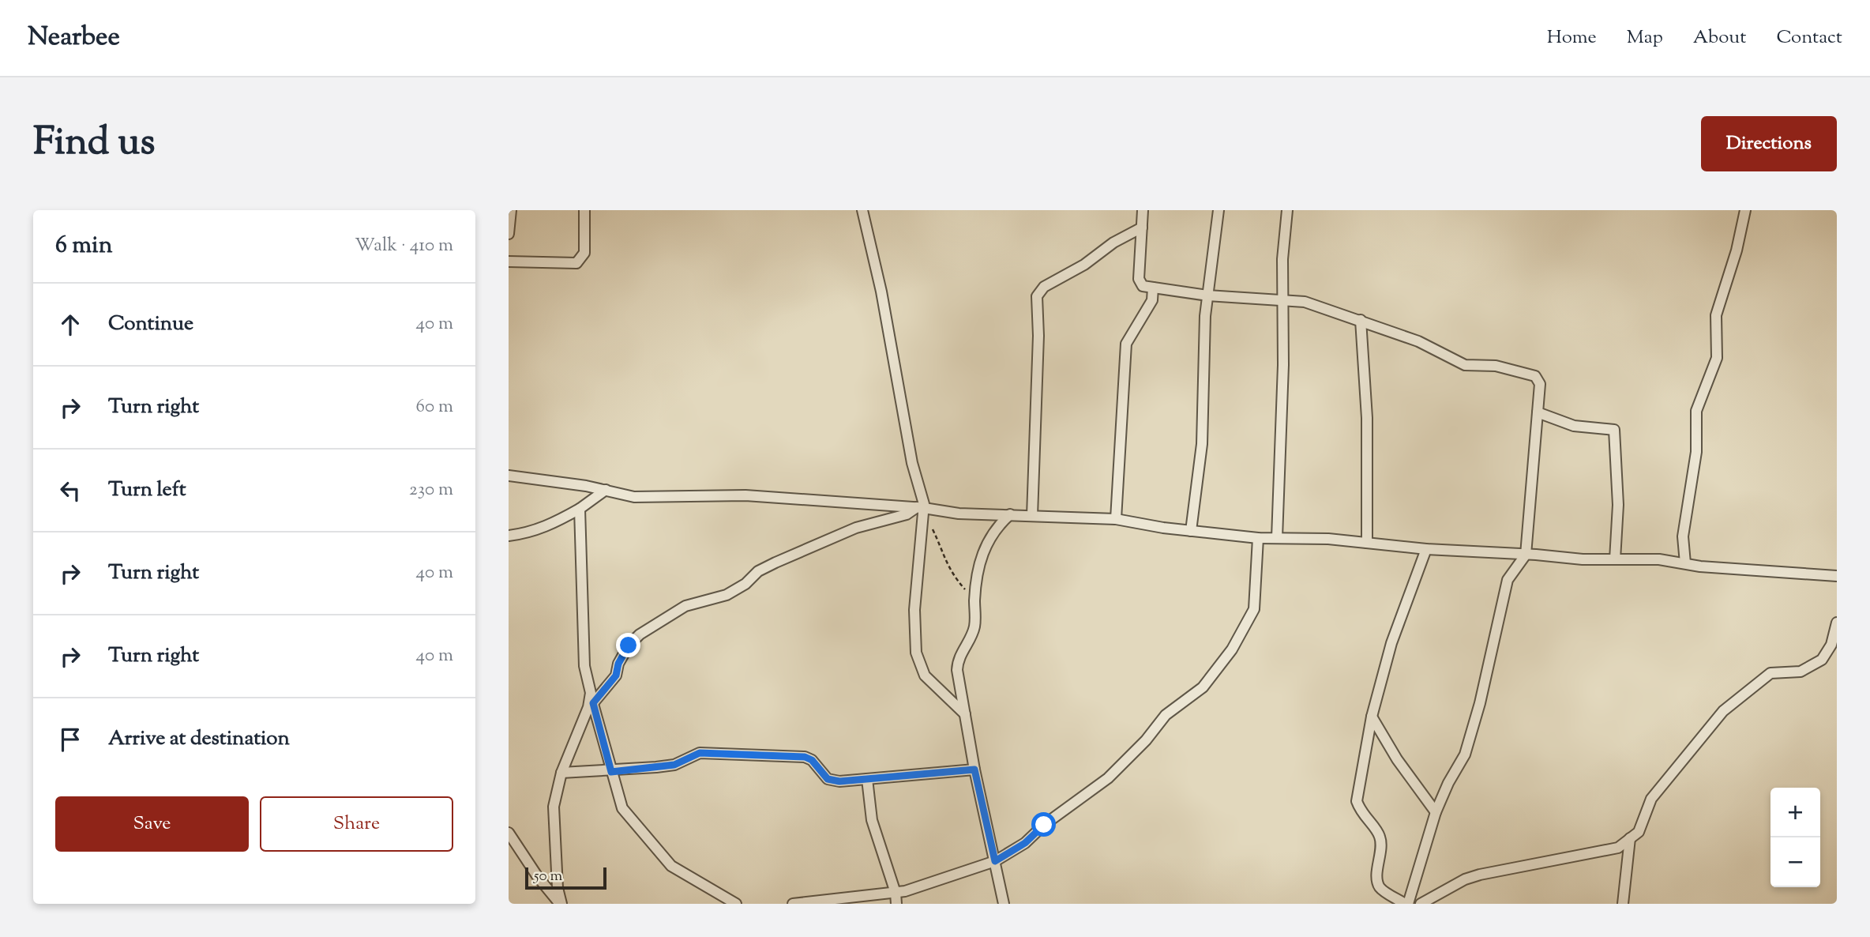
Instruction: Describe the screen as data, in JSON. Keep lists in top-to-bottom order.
{
  "scale_bar": "50 m",
  "page": {
    "header": "Nearbee",
    "nav": [
      "Home",
      "Map",
      "About",
      "Contact"
    ],
    "title": "Find us",
    "buttons": [
      "Directions",
      ["Save", "Share"]
    ],
    "heading": ["6 min", "Walk · 410 m"],
    "list": [
      ["Continue", "40 m"],
      ["Turn right", "60 m"],
      ["Turn left", "230 m"],
      ["Turn right", "40 m"],
      ["Turn right", "40 m"],
      "Arrive at destination"
    ],
    "map_buttons": ["+", "−"],
    "scale": "50 m"
  }
}
